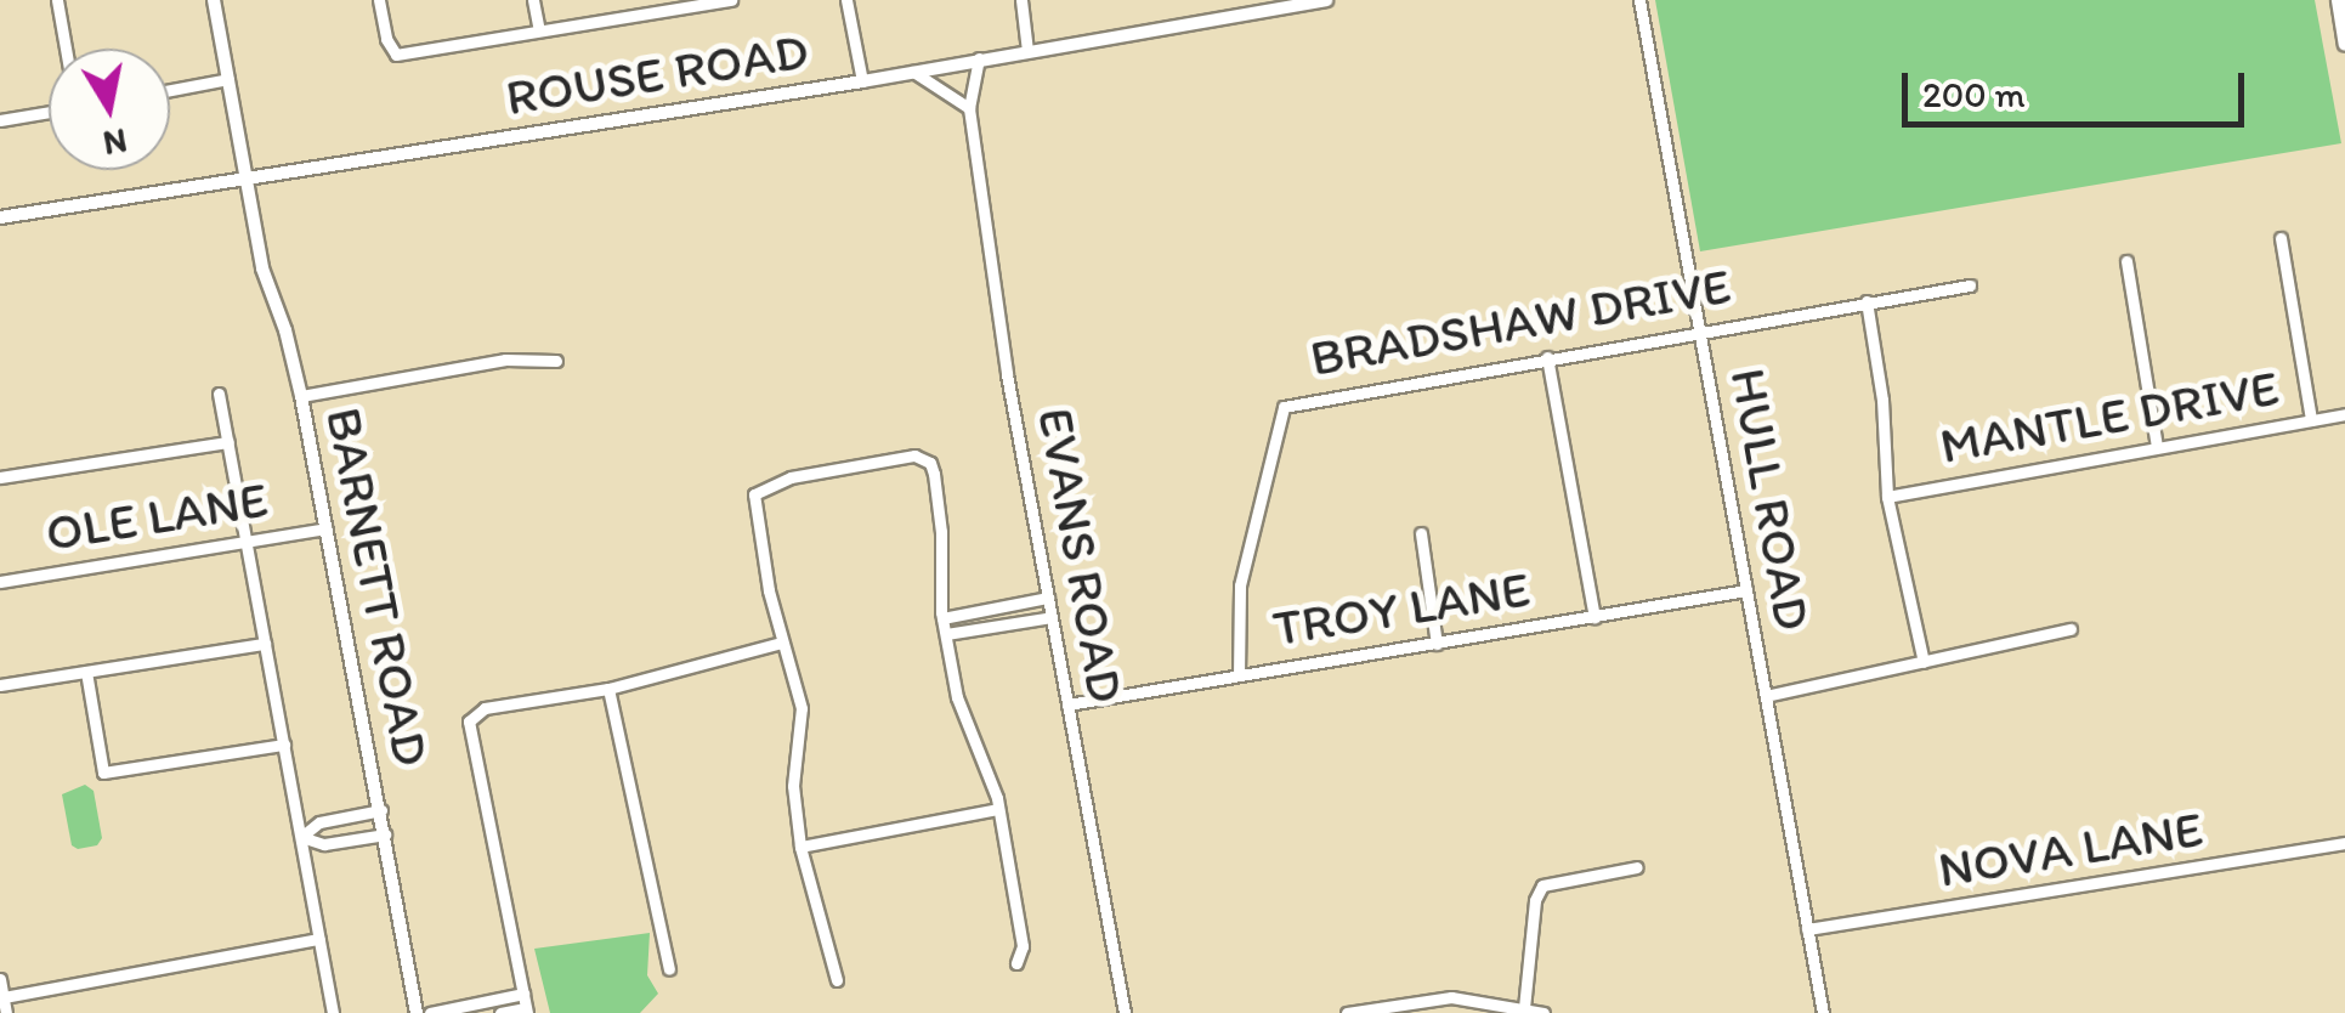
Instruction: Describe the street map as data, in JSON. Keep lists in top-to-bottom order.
{
  "streets": {
    "street": [
      "ROUSE ROAD",
      "BRADSHAW DRIVE",
      "MANTLE DRIVE",
      "HULL ROAD",
      "OLE LANE",
      "EVANS ROAD",
      "BARNETT ROAD",
      "TROY LANE",
      "NOVA LANE"
    ]
  },
  "crossings": [
    ["ROUSE ROAD", "EVANS ROAD"],
    ["ROUSE ROAD", "BARNETT ROAD"],
    ["BRADSHAW DRIVE", "HULL ROAD"],
    ["BRADSHAW DRIVE", "TROY LANE"],
    ["HULL ROAD", "TROY LANE"],
    ["HULL ROAD", "NOVA LANE"],
    ["OLE LANE", "BARNETT ROAD"],
    ["EVANS ROAD", "TROY LANE"]
  ],
  "scale_bar": "200 m",
  "north": "bottom"
}
